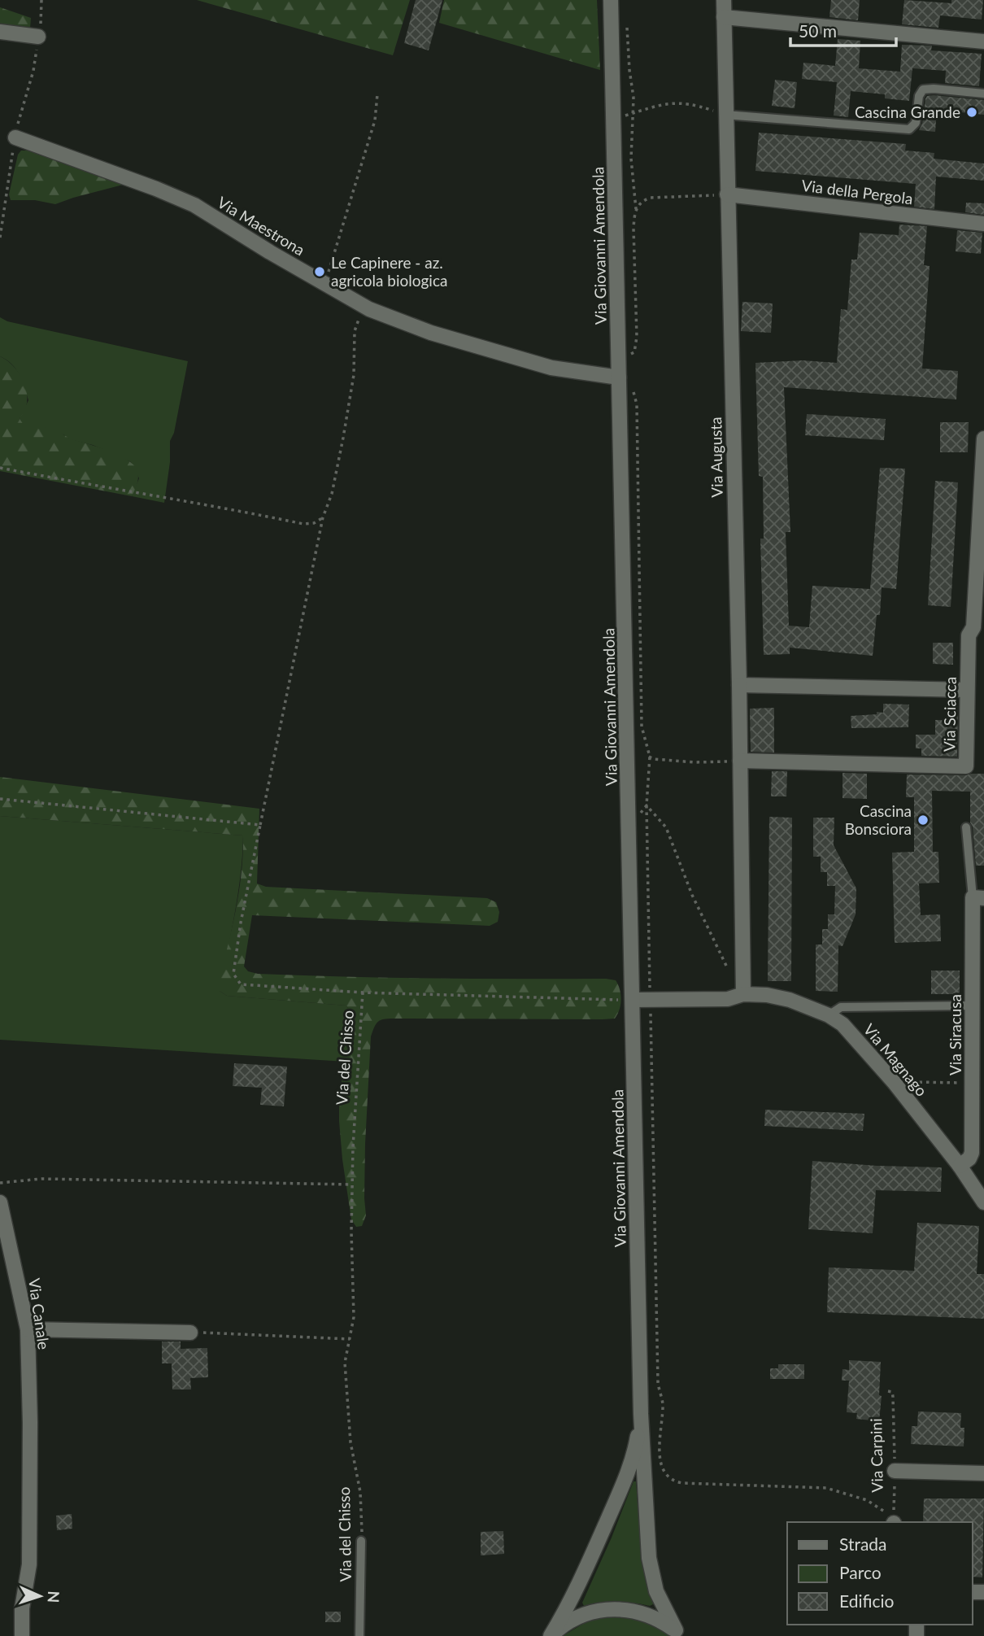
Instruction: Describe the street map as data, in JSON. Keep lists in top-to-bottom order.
{
  "streets": {
    "street": [
      "Via della Pergola",
      "Via Maestrona",
      "Via Giovanni Amendola",
      "Via Augusta",
      "Via Sciacca",
      "Via Siracusa",
      "Via Magnago",
      "Via Canale"
    ],
    "lane": ["Via del Chisso"],
    "path": ["Via Carpini"]
  },
  "crossings": [
    ["Via della Pergola", "Via Augusta"],
    ["Via Maestrona", "Via Giovanni Amendola"],
    ["Via Maestrona", "Via del Chisso"],
    ["Via Giovanni Amendola", "Via Magnago"],
    ["Via Siracusa", "Via Magnago"]
  ],
  "places": ["Cascina Grande", "Le Capinere - az. agricola biologica", "Cascina Bonsciora"],
  "legend": ["Strada", "Parco", "Edificio"],
  "scale_bar": "50 m",
  "north": "right"
}
